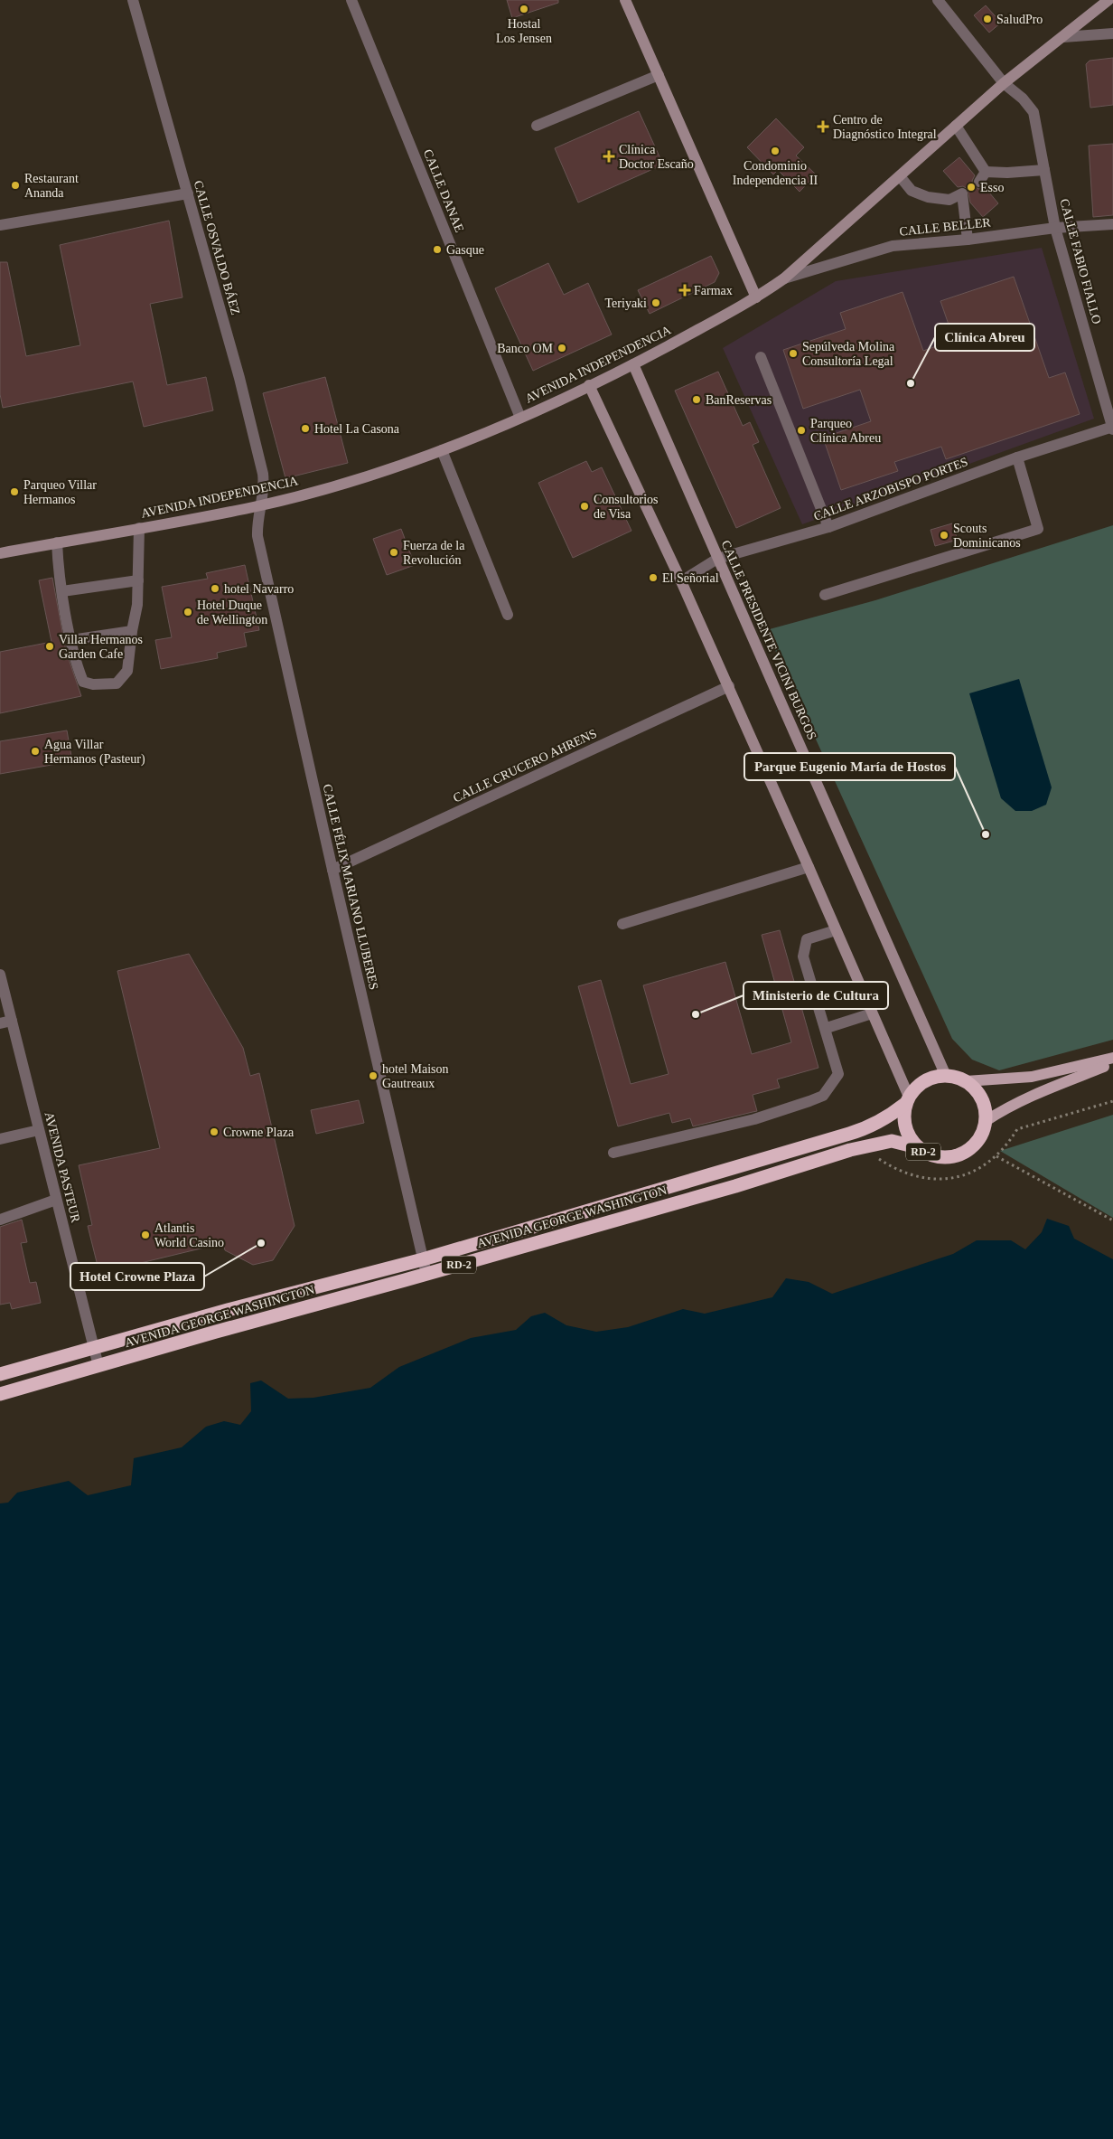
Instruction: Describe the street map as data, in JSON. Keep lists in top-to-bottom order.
{
  "streets": {
    "highway": ["RD-2", "AVENIDA GEORGE WASHINGTON"],
    "main road": ["AVENIDA INDEPENDENCIA", "CALLE PRESIDENTE VICINI BURGOS"],
    "street": [
      "CALLE DANAE",
      "CALLE BELLER",
      "CALLE OSVALDO BÁEZ",
      "CALLE FABIO FIALLO",
      "CALLE ARZOBISPO PORTES",
      "CALLE CRUCERO AHRENS",
      "CALLE FÉLIX MARIANO LLUBERES",
      "AVENIDA PASTEUR"
    ]
  },
  "crossings": [
    ["CALLE DANAE", "AVENIDA INDEPENDENCIA"],
    ["CALLE BELLER", "CALLE FABIO FIALLO"],
    ["CALLE BELLER", "AVENIDA INDEPENDENCIA"],
    ["CALLE OSVALDO BÁEZ", "AVENIDA INDEPENDENCIA"],
    ["CALLE OSVALDO BÁEZ", "CALLE FÉLIX MARIANO LLUBERES"],
    ["CALLE FABIO FIALLO", "AVENIDA INDEPENDENCIA"],
    ["CALLE FABIO FIALLO", "CALLE ARZOBISPO PORTES"],
    ["AVENIDA INDEPENDENCIA", "CALLE PRESIDENTE VICINI BURGOS"],
    ["AVENIDA INDEPENDENCIA", "CALLE FÉLIX MARIANO LLUBERES"],
    ["CALLE ARZOBISPO PORTES", "CALLE PRESIDENTE VICINI BURGOS"],
    ["CALLE PRESIDENTE VICINI BURGOS", "RD-2"],
    ["CALLE PRESIDENTE VICINI BURGOS", "AVENIDA GEORGE WASHINGTON"],
    ["CALLE CRUCERO AHRENS", "CALLE FÉLIX MARIANO LLUBERES"],
    ["CALLE FÉLIX MARIANO LLUBERES", "AVENIDA GEORGE WASHINGTON"],
    ["RD-2", "AVENIDA GEORGE WASHINGTON"],
    ["AVENIDA PASTEUR", "AVENIDA GEORGE WASHINGTON"]
  ],
  "places": {
    "other": [
      "Hostal Los Jensen",
      "SaludPro",
      "Condominio Independencia II",
      "Restaurant Ananda",
      "Esso",
      "Gasque",
      "Teriyaki",
      "Banco OM",
      "Sepúlveda Molina Consultoría Legal",
      "Clínica Abreu",
      "BanReservas",
      "Hotel La Casona",
      "Parqueo Clínica Abreu",
      "Parqueo Villar Hermanos",
      "Consultorios de Visa",
      "Scouts Dominicanos",
      "Fuerza de la Revolución",
      "El Señorial",
      "hotel Navarro",
      "Hotel Duque de Wellington",
      "Villar Hermanos Garden Cafe",
      "Agua Villar Hermanos (Pasteur)",
      "Parque Eugenio María de Hostos",
      "Ministerio de Cultura",
      "hotel Maison Gautreaux",
      "Crowne Plaza",
      "Atlantis World Casino",
      "Hotel Crowne Plaza"
    ],
    "health": ["Centro de Diagnóstico Integral", "Clínica Doctor Escaño", "Farmax"]
  }
}
